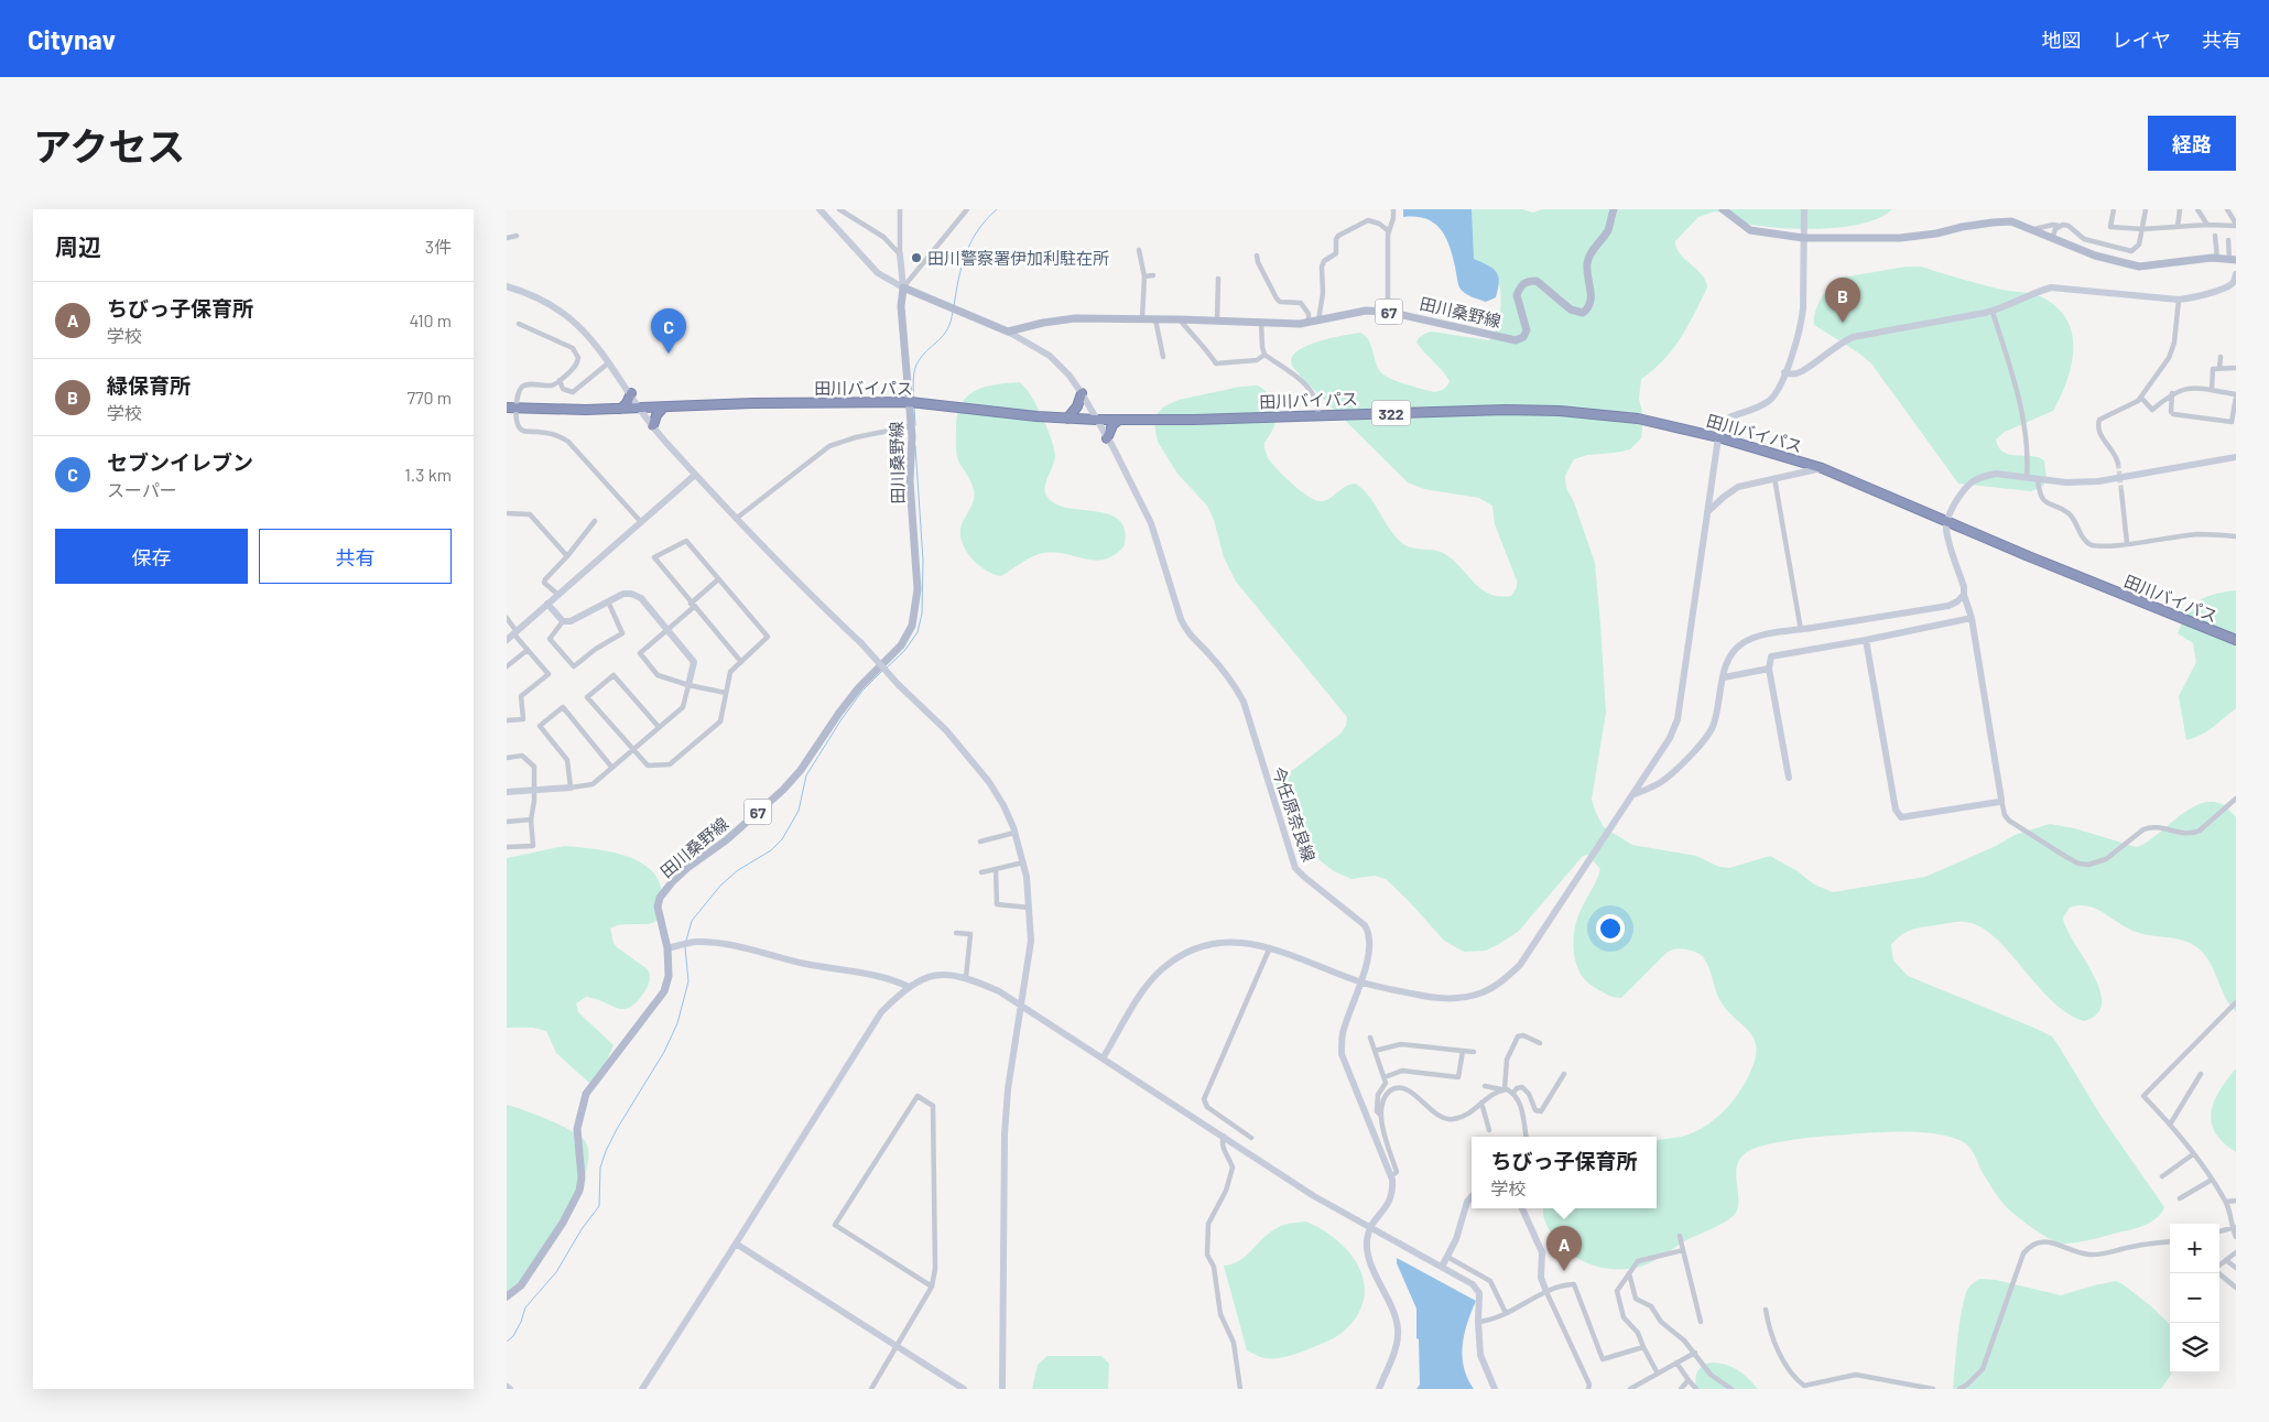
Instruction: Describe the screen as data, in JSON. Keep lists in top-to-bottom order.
{
  "streets": {
    "highway": ["田川バイパス", "322"],
    "main road": ["67", "田川桑野線"],
    "street": ["今任原奈良線"]
  },
  "crossings": [
    ["田川桑野線", "田川バイパス"],
    ["田川桑野線", "今任原奈良線"],
    ["田川バイパス", "今任原奈良線"]
  ],
  "places": ["田川警察署伊加利駐在所"],
  "page": {
    "header": "Citynav",
    "nav": ["地図", "レイヤ", "共有"],
    "title": "アクセス",
    "buttons": [
      "経路",
      ["保存", "共有"]
    ],
    "heading": ["周辺", "3件"],
    "pins": ["B", "C", "A"],
    "list": [
      {
        "mark": "A",
        "name": "ちびっ子保育所",
        "note": "学校",
        "value": "410 m"
      },
      {
        "mark": "B",
        "name": "緑保育所",
        "note": "学校",
        "value": "770 m"
      },
      {
        "mark": "C",
        "name": "セブンイレブン",
        "note": "スーパー",
        "value": "1.3 km"
      }
    ],
    "popup": ["ちびっ子保育所", "学校"],
    "map_buttons": ["+", "−"]
  }
}
